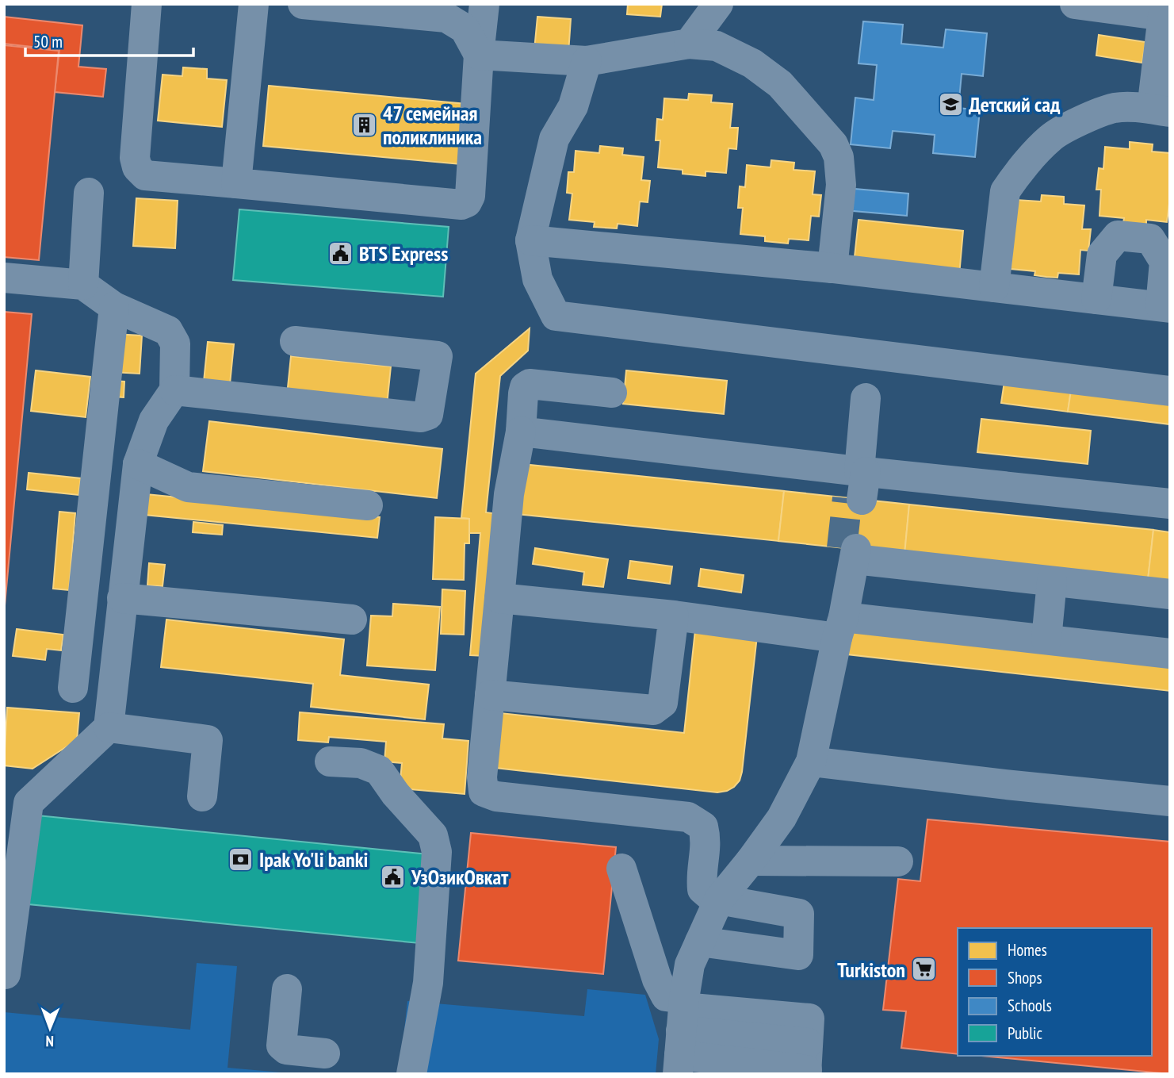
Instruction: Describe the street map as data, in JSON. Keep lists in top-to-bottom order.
{
  "places": {
    "school or university": ["Детский сад"],
    "building": ["47 семейная поликлиника"],
    "public building": ["BTS Express", "УзОзикОвкат"],
    "bank": ["Ipak Yo'li banki"],
    "supermarket": ["Turkiston"]
  },
  "legend": [
    "Homes",
    "Shops",
    "Schools",
    "Public"
  ],
  "scale_bar": "50 m",
  "north": "bottom"
}
